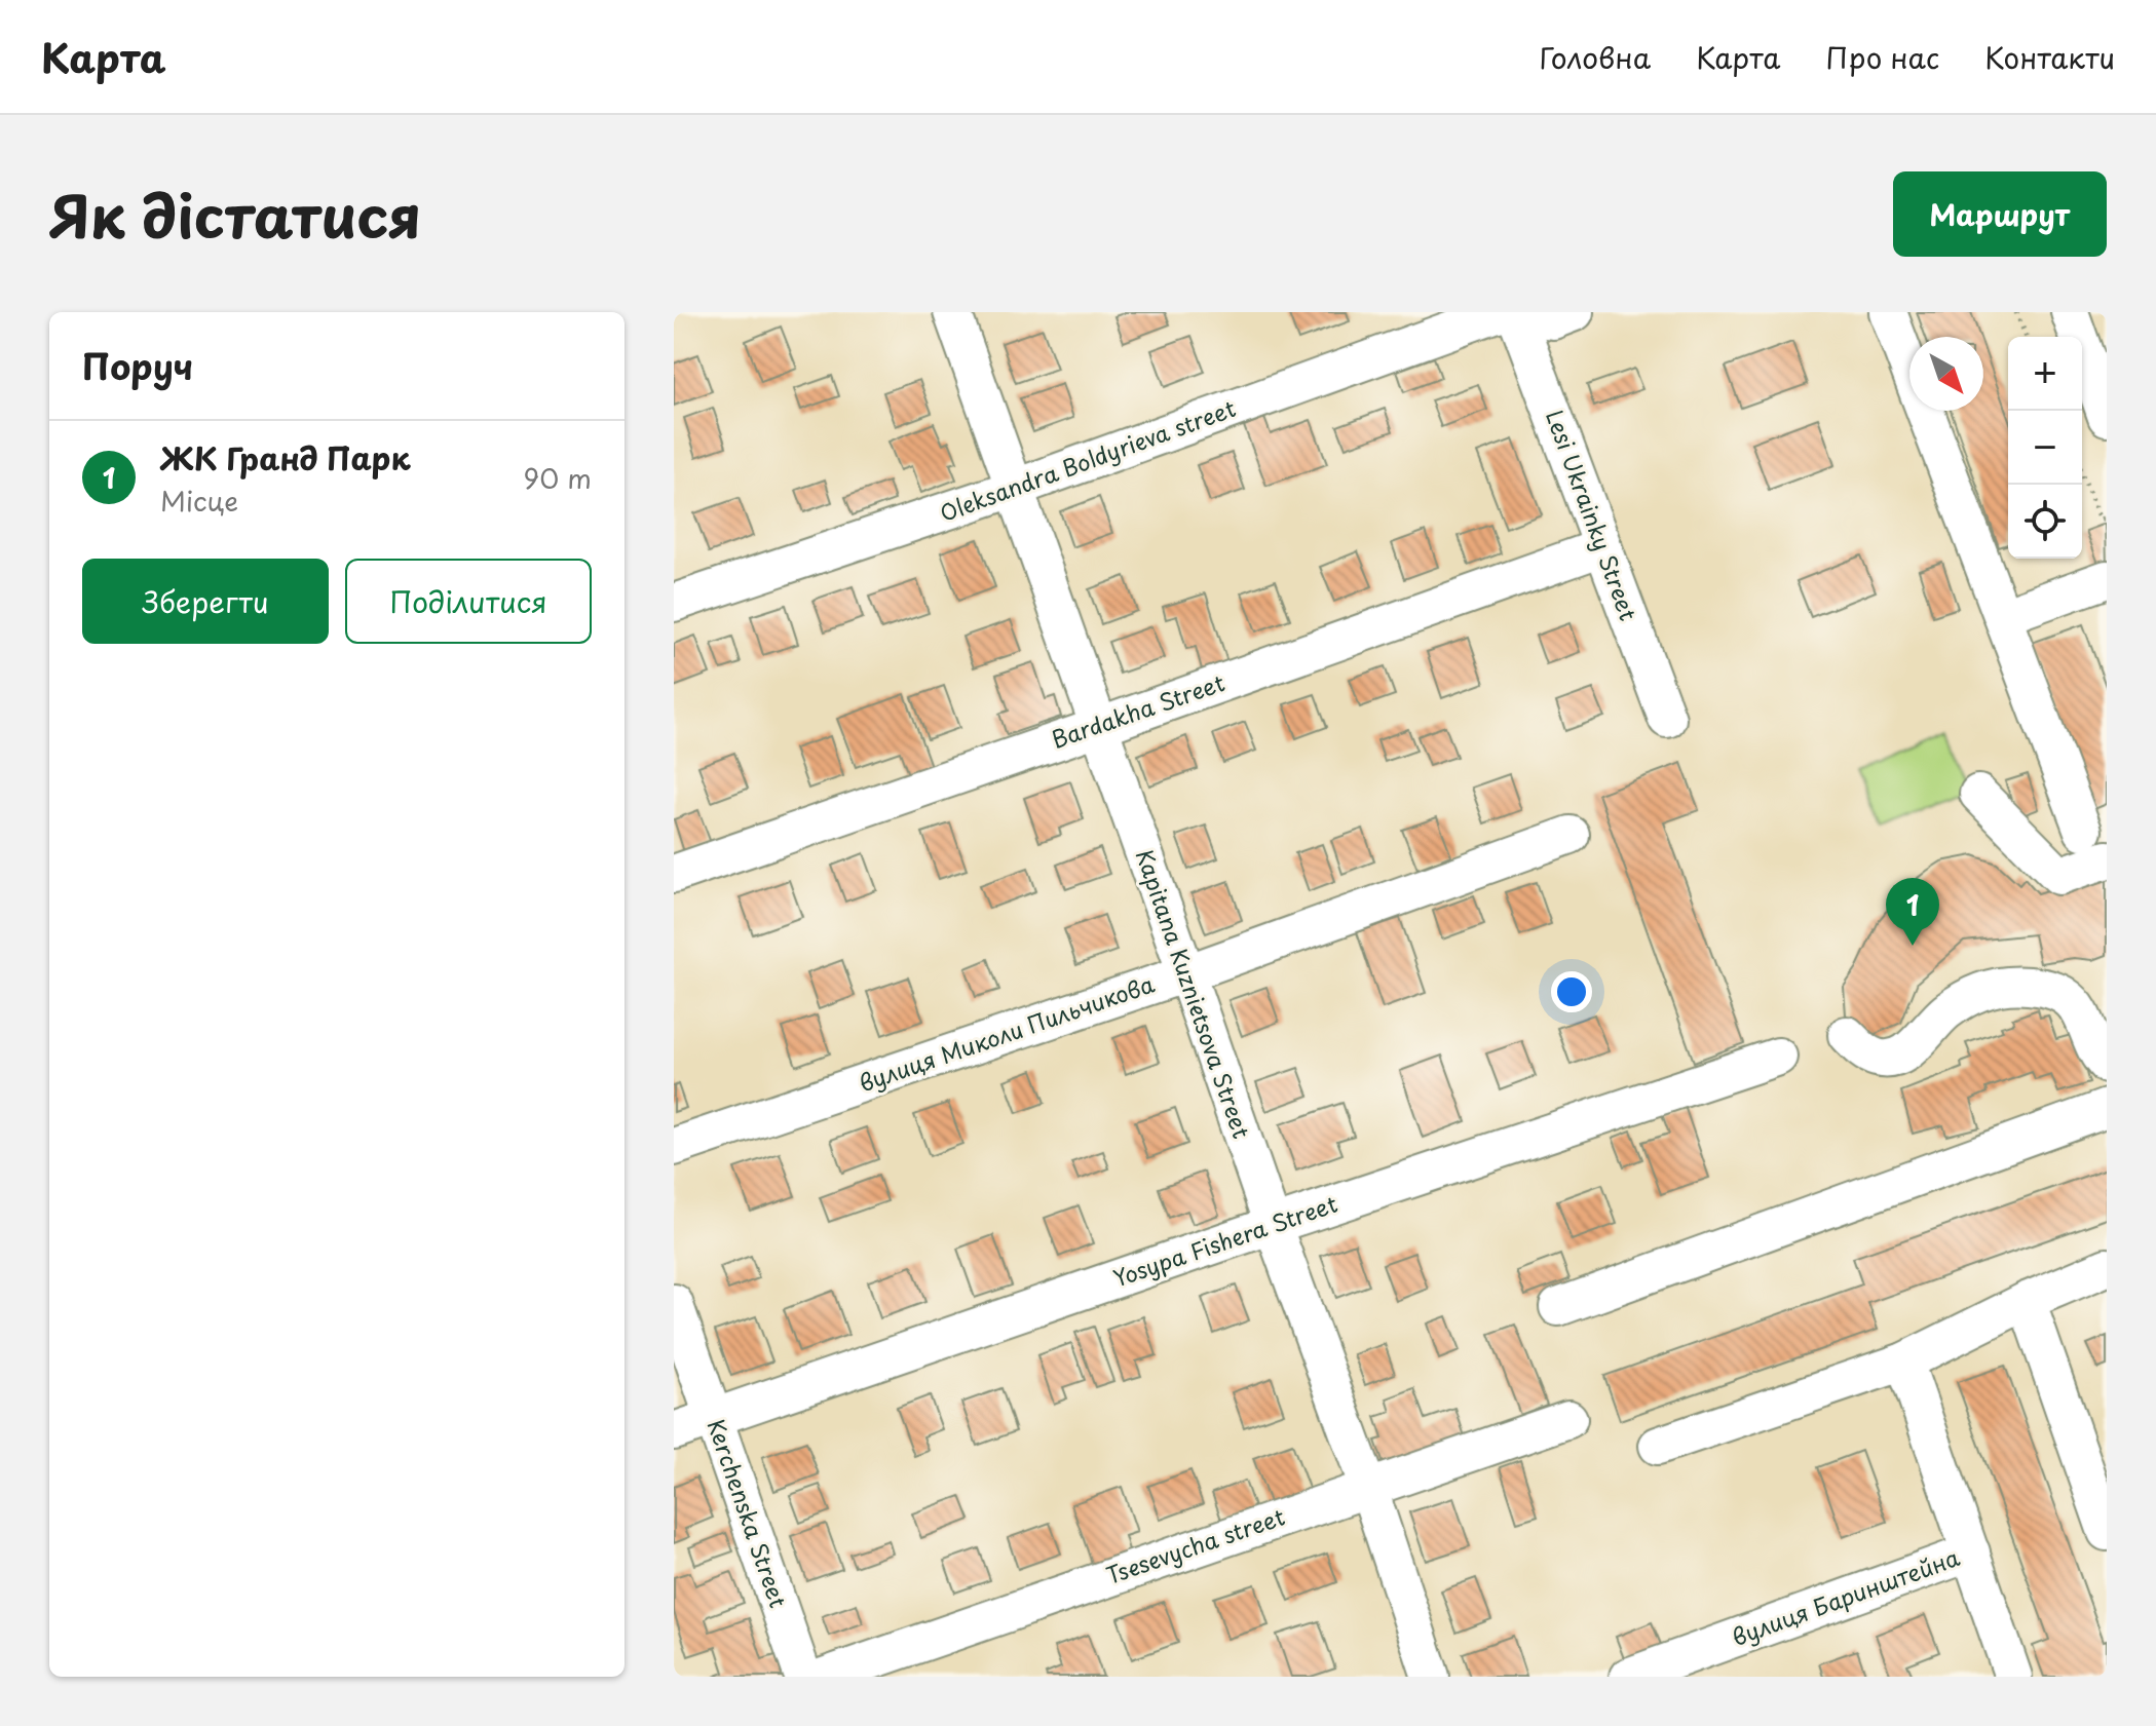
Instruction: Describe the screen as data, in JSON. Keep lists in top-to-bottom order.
{
  "streets": {
    "street": [
      "Oleksandra Boldyrieva street",
      "Lesi Ukrainky Street",
      "Bardakha Street",
      "Kapitana Kuznietsova Street",
      "вулиця Миколи Пильчикова",
      "Yosypa Fishera Street",
      "Kerchenska Street",
      "Tsesevycha street",
      "вулиця Баринштейна"
    ]
  },
  "crossings": [
    ["Oleksandra Boldyrieva street", "Lesi Ukrainky Street"],
    ["Oleksandra Boldyrieva street", "Kapitana Kuznietsova Street"],
    ["Lesi Ukrainky Street", "Bardakha Street"],
    ["Bardakha Street", "Kapitana Kuznietsova Street"],
    ["Kapitana Kuznietsova Street", "вулиця Миколи Пильчикова"],
    ["Kapitana Kuznietsova Street", "Yosypa Fishera Street"],
    ["Kapitana Kuznietsova Street", "Tsesevycha street"],
    ["Yosypa Fishera Street", "Kerchenska Street"]
  ],
  "north": "bottom right",
  "page": {
    "header": "Карта",
    "nav": [
      "Головна",
      "Карта",
      "Про нас",
      "Контакти"
    ],
    "title": "Як дістатися",
    "buttons": [
      "Маршрут",
      ["Зберегти", "Поділитися"]
    ],
    "heading": "Поруч",
    "map_buttons": ["+", "−"],
    "list": [
      {
        "mark": "1",
        "name": "ЖК Гранд Парк",
        "note": "Місце",
        "value": "90 m"
      }
    ],
    "pins": "1"
  }
}
